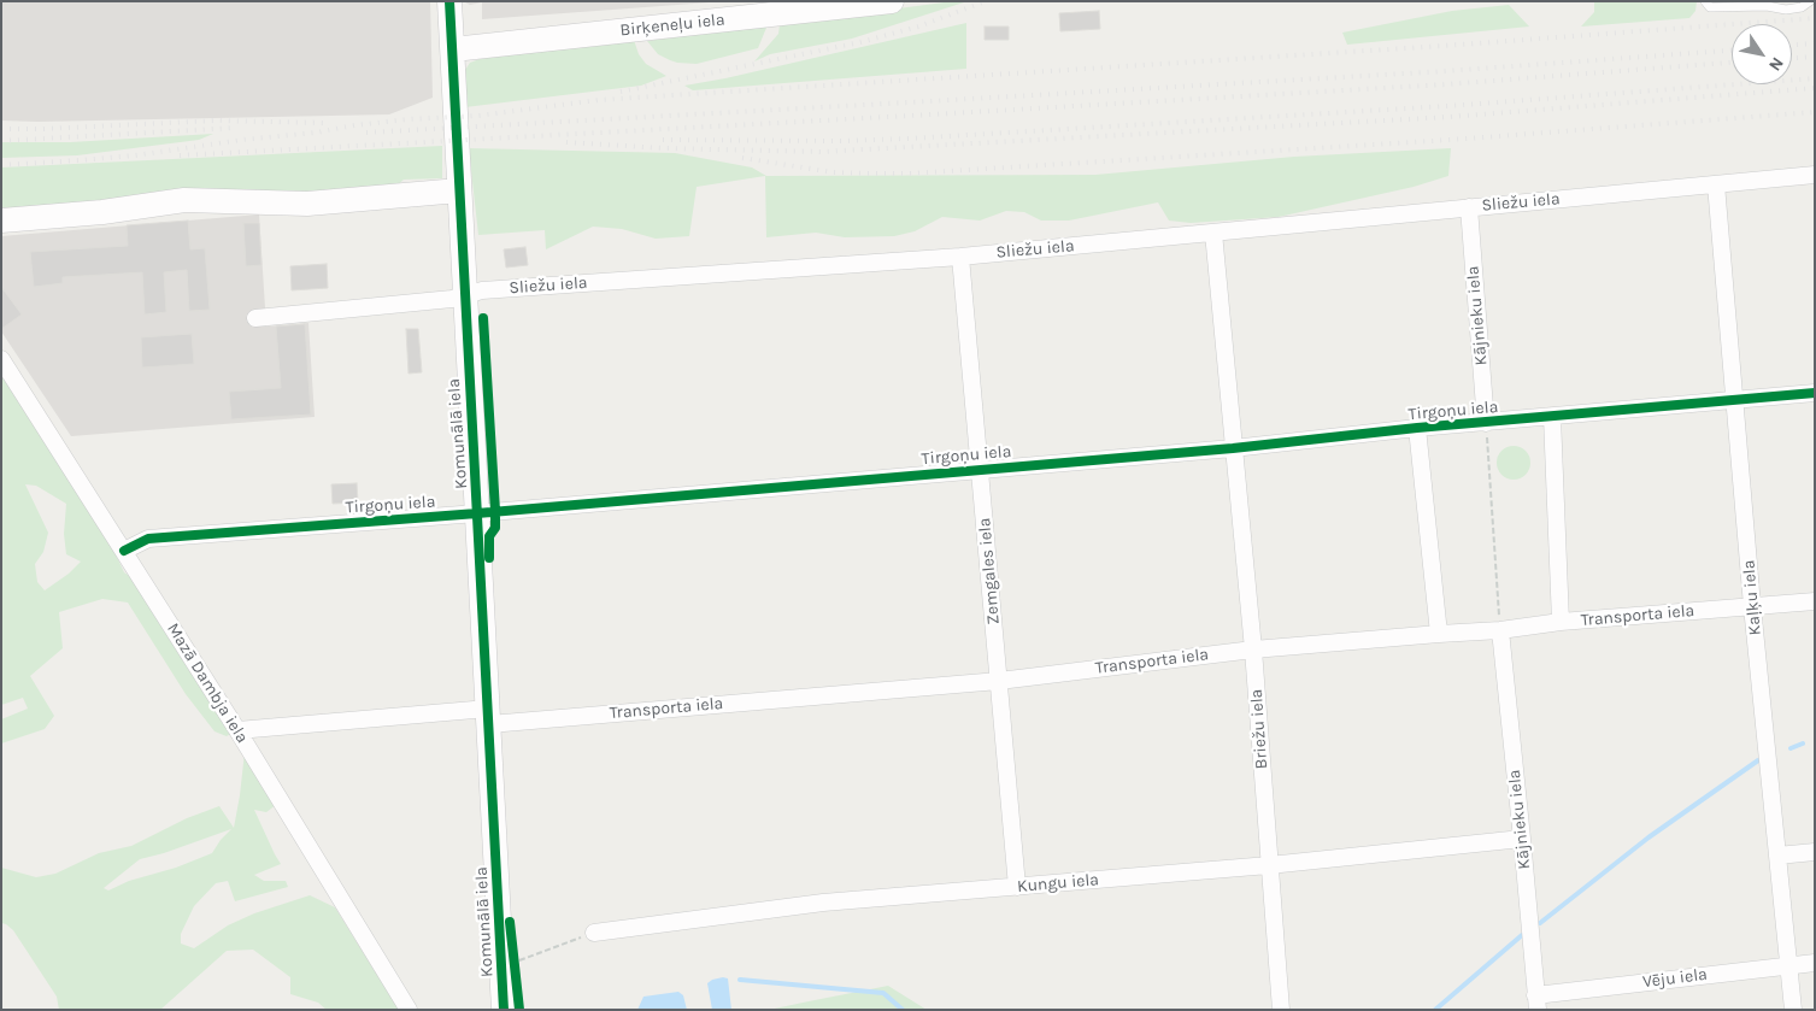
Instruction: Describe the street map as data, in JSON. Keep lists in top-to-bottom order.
{
  "streets": {
    "main road": ["Birķeneļu iela", "Komunālā iela"],
    "street": [
      "Sliežu iela",
      "Kājnieku iela",
      "Tirgoņu iela",
      "Zemgales iela",
      "Kaļķu iela",
      "Transporta iela",
      "Mazā Dambja iela",
      "Briežu iela",
      "Kungu iela",
      "Vēju iela"
    ]
  },
  "crossings": [
    ["Birķeneļu iela", "Komunālā iela"],
    ["Sliežu iela", "Kājnieku iela"],
    ["Sliežu iela", "Komunālā iela"],
    ["Sliežu iela", "Zemgales iela"],
    ["Sliežu iela", "Kaļķu iela"],
    ["Sliežu iela", "Briežu iela"],
    ["Kājnieku iela", "Tirgoņu iela"],
    ["Kājnieku iela", "Transporta iela"],
    ["Kājnieku iela", "Kungu iela"],
    ["Kājnieku iela", "Vēju iela"],
    ["Tirgoņu iela", "Komunālā iela"],
    ["Tirgoņu iela", "Zemgales iela"],
    ["Tirgoņu iela", "Kaļķu iela"],
    ["Tirgoņu iela", "Mazā Dambja iela"],
    ["Tirgoņu iela", "Briežu iela"],
    ["Komunālā iela", "Transporta iela"],
    ["Zemgales iela", "Transporta iela"],
    ["Zemgales iela", "Kungu iela"],
    ["Kaļķu iela", "Transporta iela"],
    ["Kaļķu iela", "Vēju iela"],
    ["Transporta iela", "Mazā Dambja iela"],
    ["Transporta iela", "Briežu iela"],
    ["Briežu iela", "Kungu iela"]
  ],
  "north": "bottom right"
}
